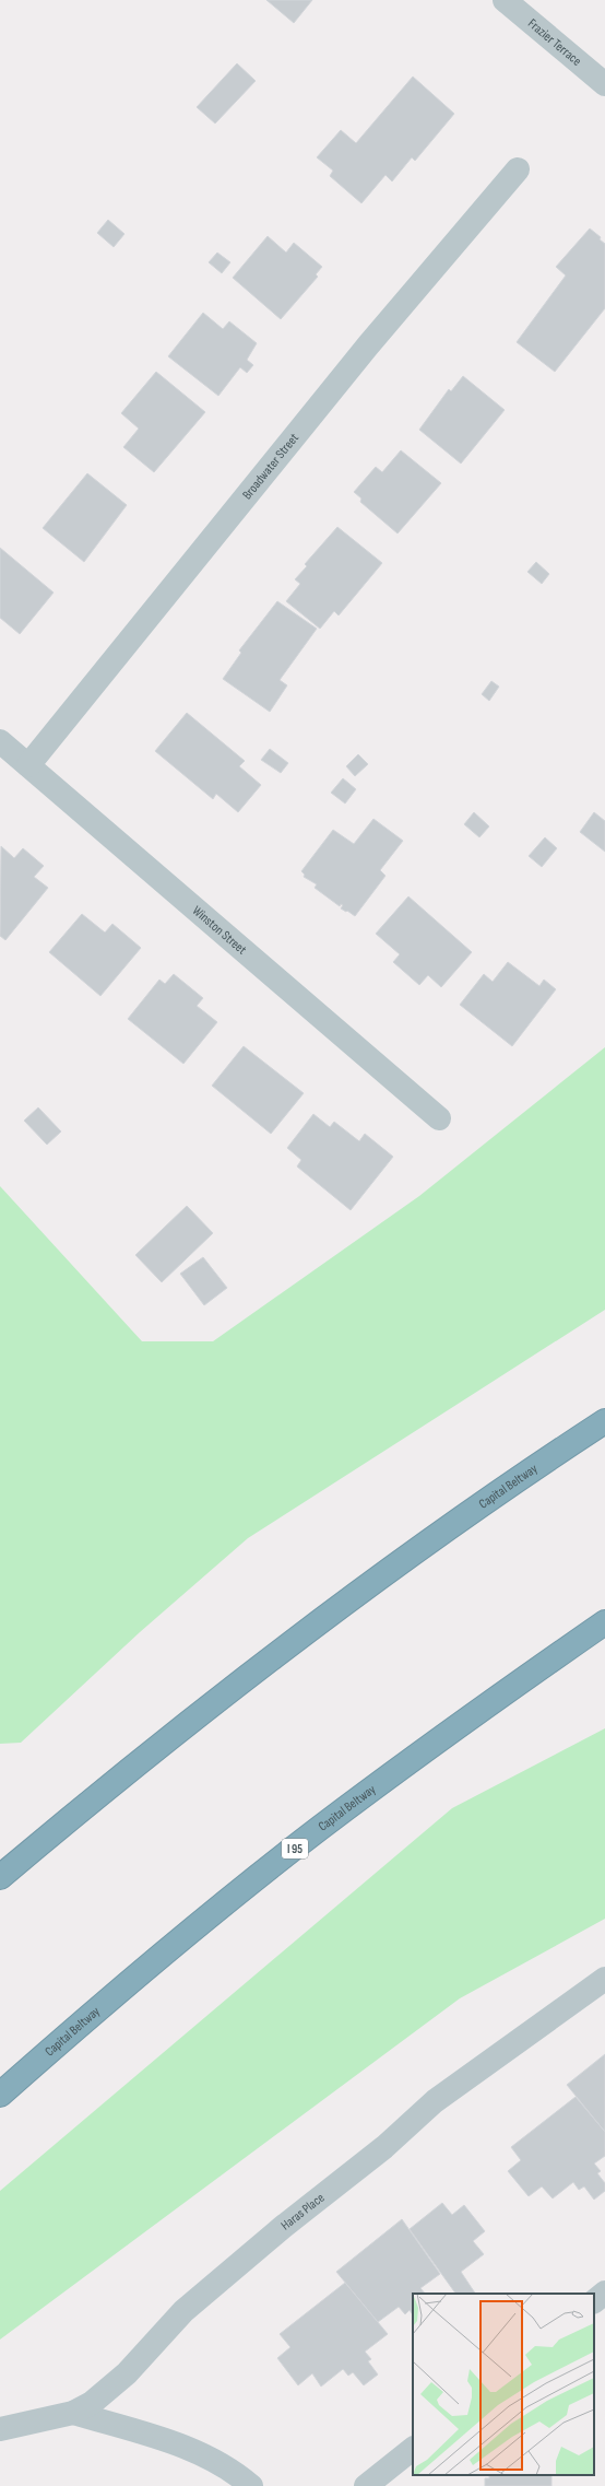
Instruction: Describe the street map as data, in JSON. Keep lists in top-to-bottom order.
{
  "streets": {
    "highway": ["Capital Beltway", "I 95"],
    "street": [
      "Frazier Terrace",
      "Broadwater Street",
      "Winston Street",
      "Haras Place"
    ]
  },
  "crossings": [
    ["Broadwater Street", "Winston Street"]
  ]
}
